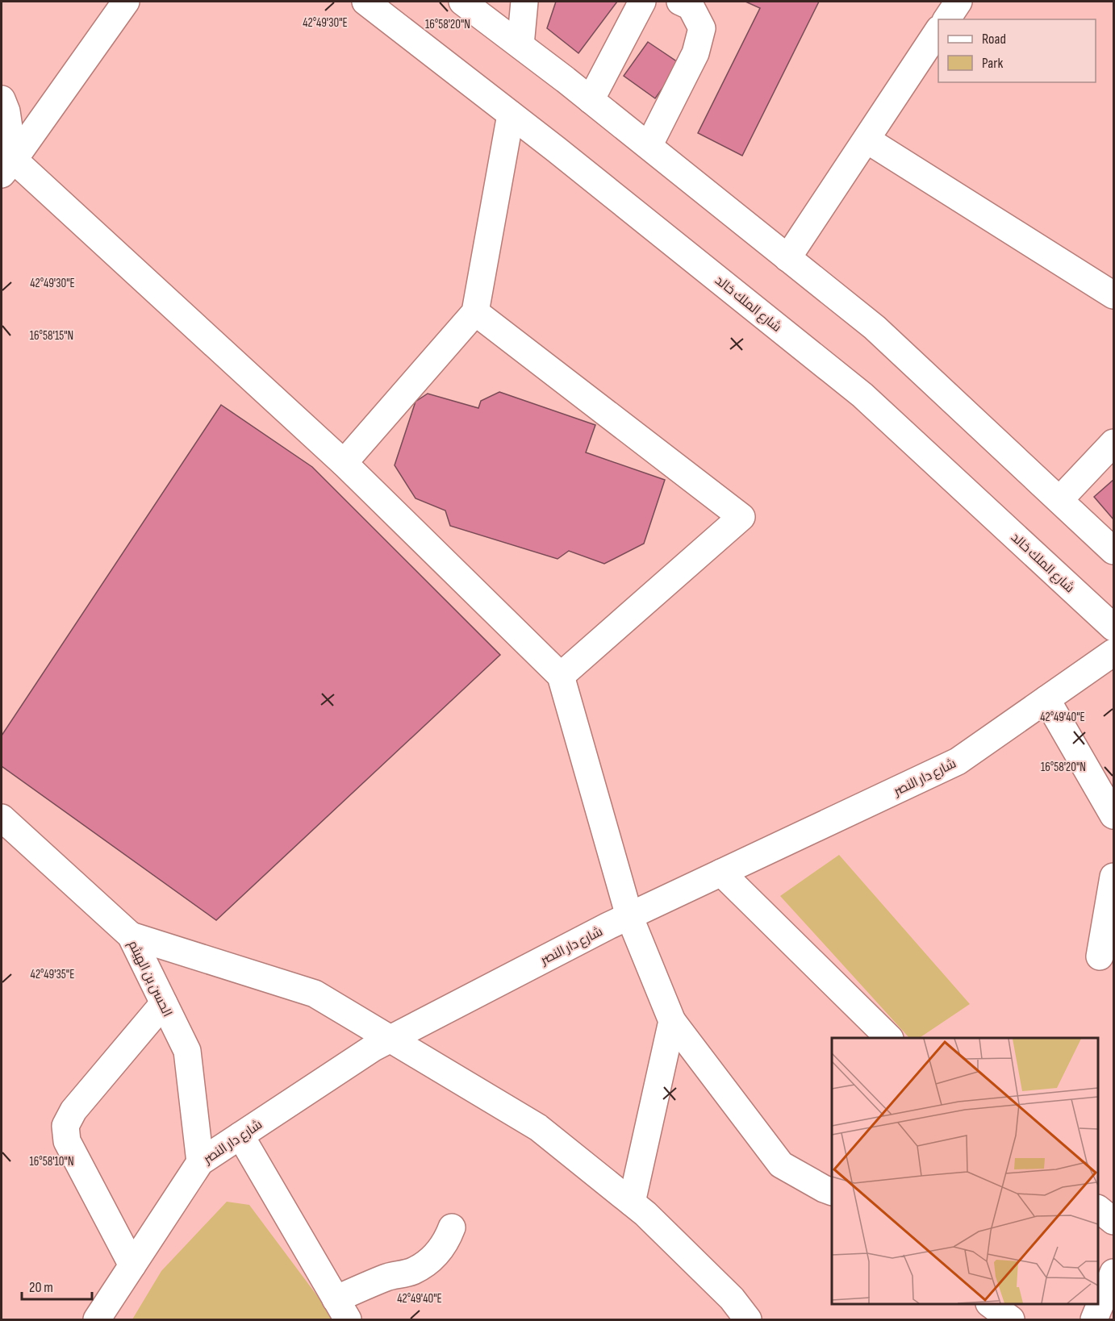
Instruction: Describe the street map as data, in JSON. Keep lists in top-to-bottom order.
{
  "streets": {
    "street": ["شارع الملك خالد", "شارع دار النصر", "الحسن بن الهيثم"]
  },
  "crossings": [
    ["شارع دار النصر", "الحسن بن الهيثم"]
  ],
  "legend": ["Road", "Park"],
  "scale_bar": "20 m",
  "coordinates": [
    "42°49'30\"E",
    "16°58'20\"N",
    "16°58'15\"N",
    "42°49'40\"E",
    "42°49'35\"E",
    "16°58'10\"N"
  ]
}
